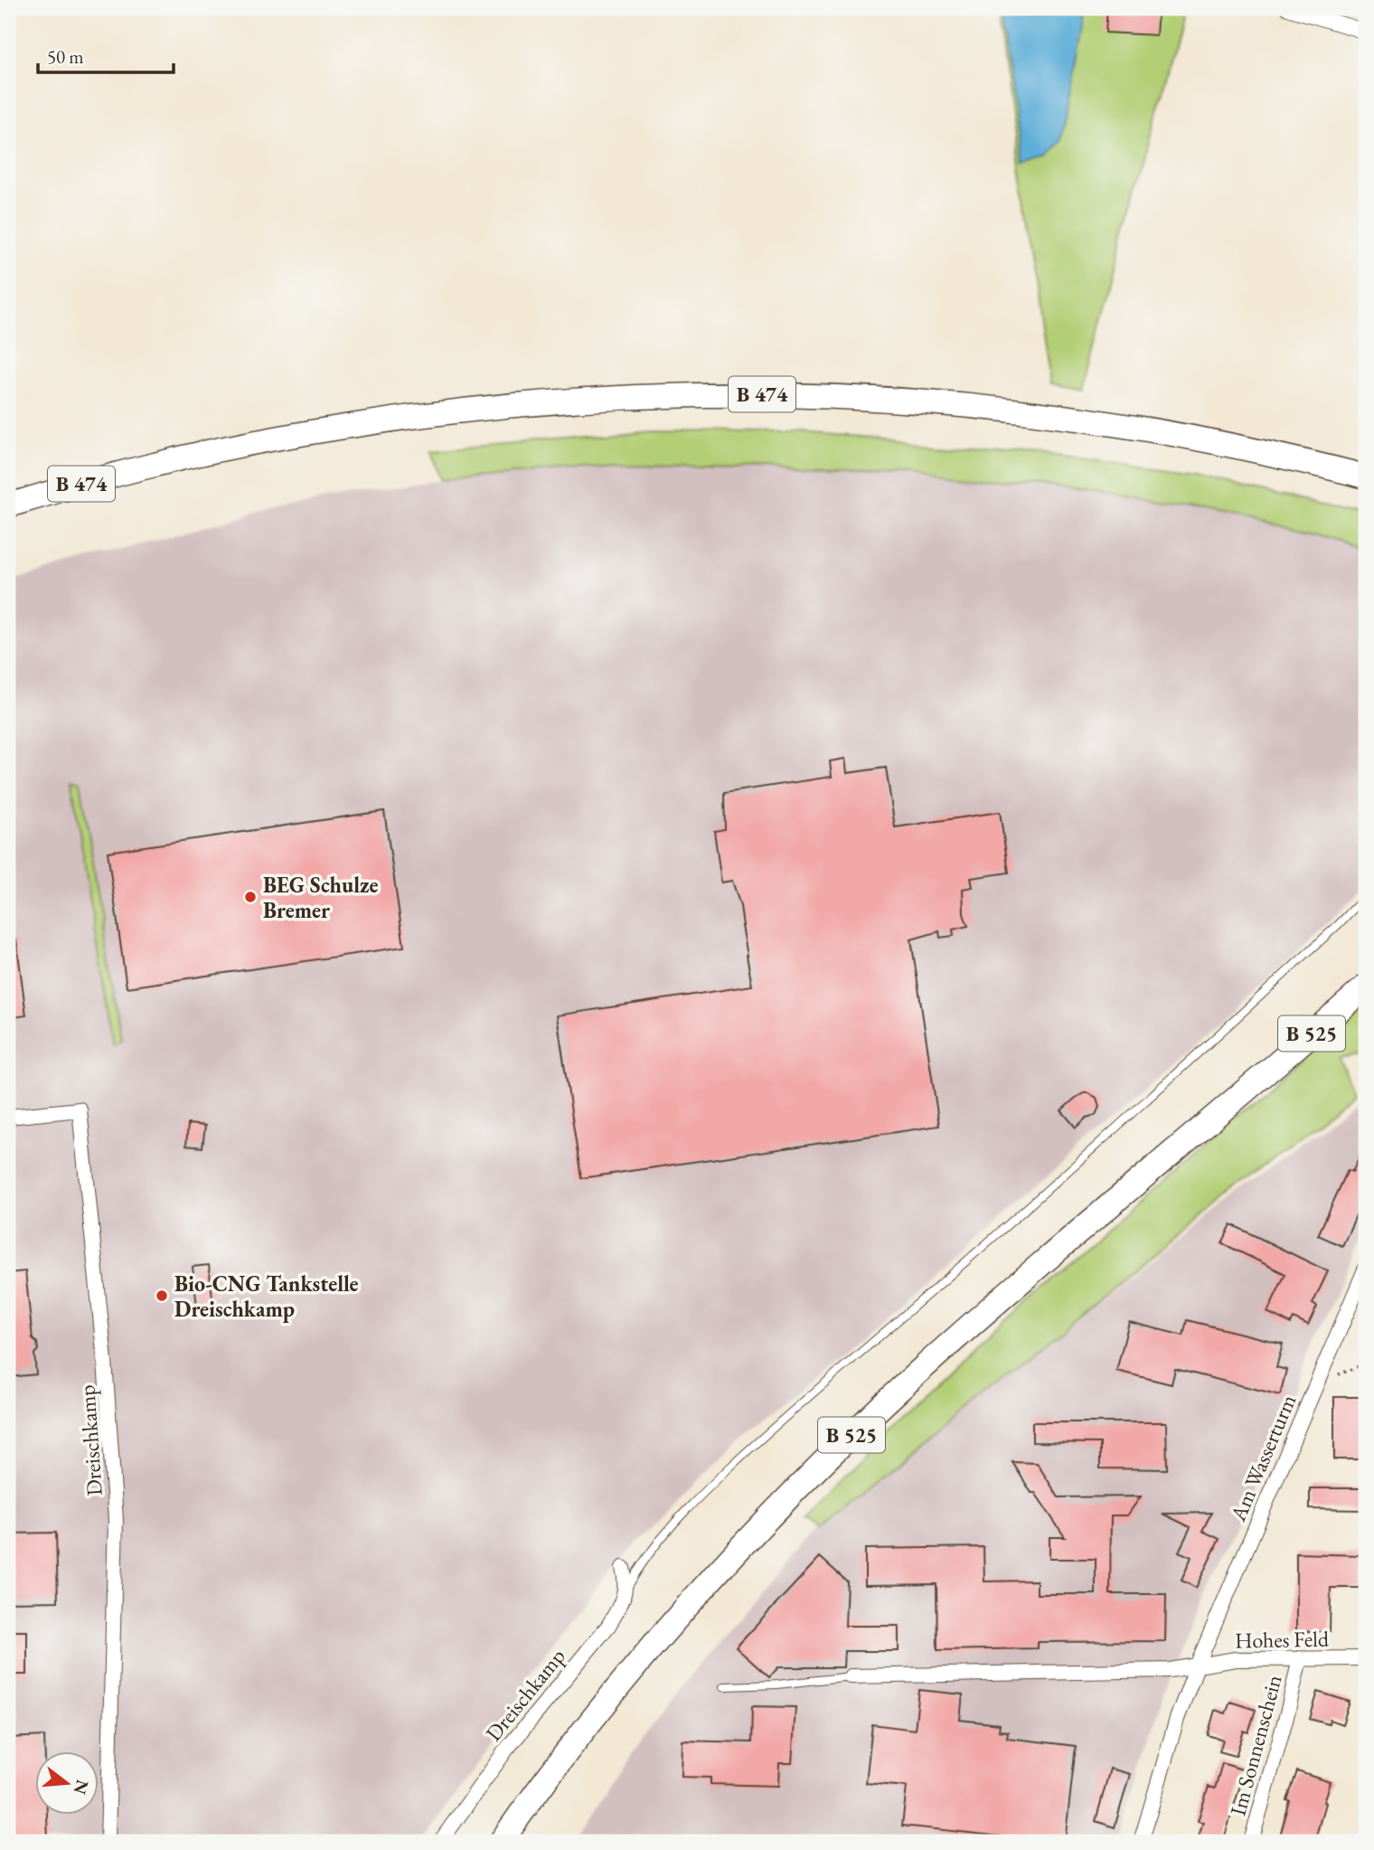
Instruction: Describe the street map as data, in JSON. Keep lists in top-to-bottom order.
{
  "streets": {
    "main road": ["B 474", "B 525"],
    "street": [
      "Dreischkamp",
      "Am Wasserturm",
      "Hohes Feld",
      "Im Sonnenschein"
    ]
  },
  "crossings": [
    ["Am Wasserturm", "Hohes Feld"],
    ["Hohes Feld", "Im Sonnenschein"]
  ],
  "places": ["BEG Schulze Bremer", "Bio-CNG Tankstelle Dreischkamp"],
  "scale_bar": "50 m",
  "north": "right"
}
